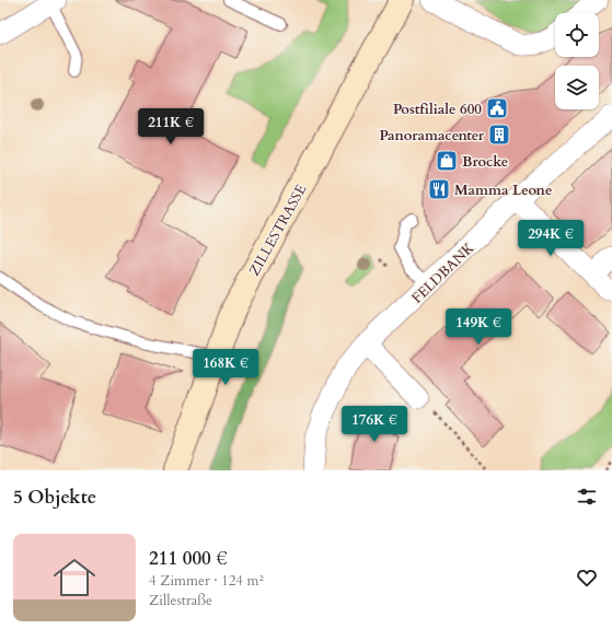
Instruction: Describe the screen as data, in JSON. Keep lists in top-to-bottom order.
{
  "streets": {
    "main road": ["ZILLESTRASSE"],
    "street": ["FELDBANK"]
  },
  "places": {
    "public building": ["Postfiliale 600"],
    "building": ["Panoramacenter"],
    "shop": ["Brocke"],
    "restaurant": ["Mamma Leone"]
  },
  "page": {
    "price": [
      "211K €",
      "294K €",
      "149K €",
      "168K €",
      "176K €"
    ],
    "heading": "5 Objekte",
    "list": [
      {
        "name": "211 000 €",
        "note": "4 Zimmer · 124 m² · Zillestraße"
      }
    ]
  }
}
